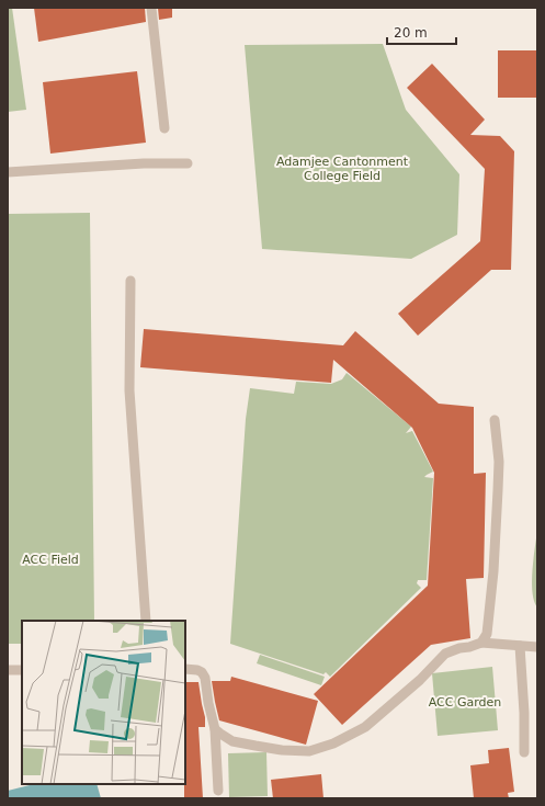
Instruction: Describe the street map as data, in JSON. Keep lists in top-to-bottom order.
{
  "parks": ["Adamjee Cantonment College Field", "ACC Field", "ACC Garden"],
  "scale_bar": "20 m"
}
